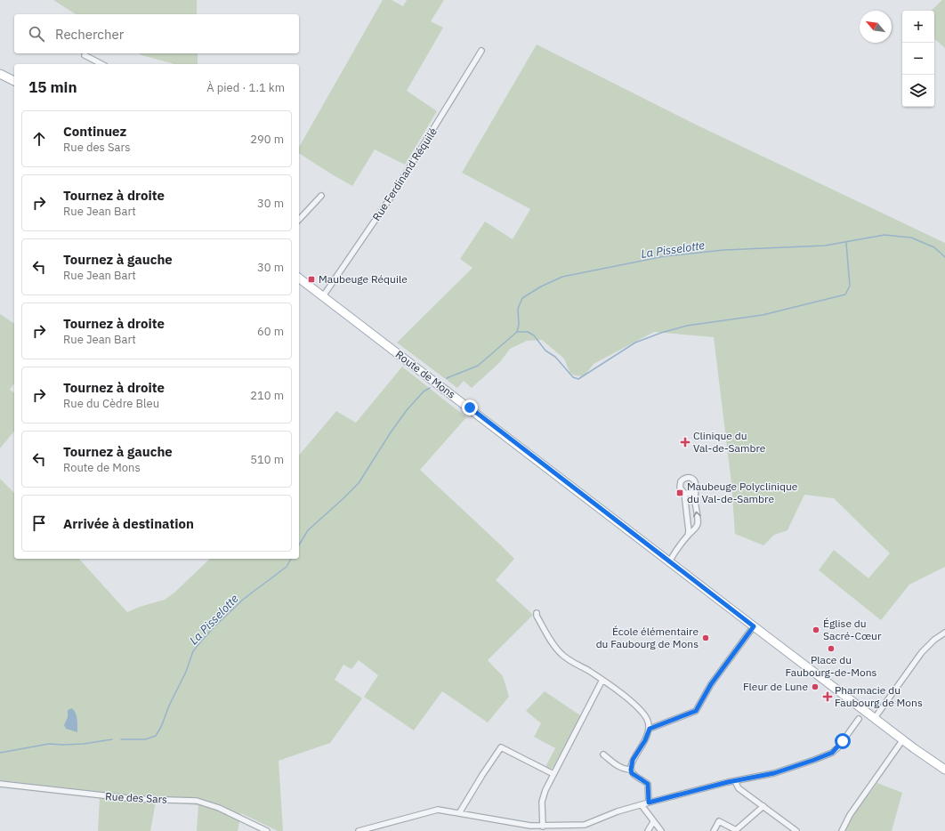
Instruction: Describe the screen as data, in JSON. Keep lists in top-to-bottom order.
{
  "streets": {
    "main road": ["Route de Mons"],
    "street": ["Rue Ferdinand Réquilé", "Rue des Sars"]
  },
  "crossings": [
    ["Rue Ferdinand Réquilé", "Route de Mons"]
  ],
  "water": ["La Pisselotte"],
  "places": {
    "transit": ["Maubeuge Réquile", "Maubeuge Polyclinique du Val-de-Sambre"],
    "health": ["Clinique du Val-de-Sambre", "Pharmacie du Faubourg de Mons"],
    "other": [
      "Église du Sacré-Cœur",
      "École élémentaire du Faubourg de Mons",
      "Place du Faubourg-de-Mons",
      "Fleur de Lune"
    ]
  },
  "north": "top left",
  "page": {
    "map_buttons": ["+", "−"],
    "search": "Rechercher",
    "heading": ["15 min", "À pied · 1.1 km"],
    "list": [
      ["Continuez", "Rue des Sars", "290 m"],
      ["Tournez à droite", "Rue Jean Bart", "30 m"],
      ["Tournez à gauche", "Rue Jean Bart", "30 m"],
      ["Tournez à droite", "Rue Jean Bart", "60 m"],
      ["Tournez à droite", "Rue du Cèdre Bleu", "210 m"],
      ["Tournez à gauche", "Route de Mons", "510 m"],
      "Arrivée à destination"
    ]
  }
}
